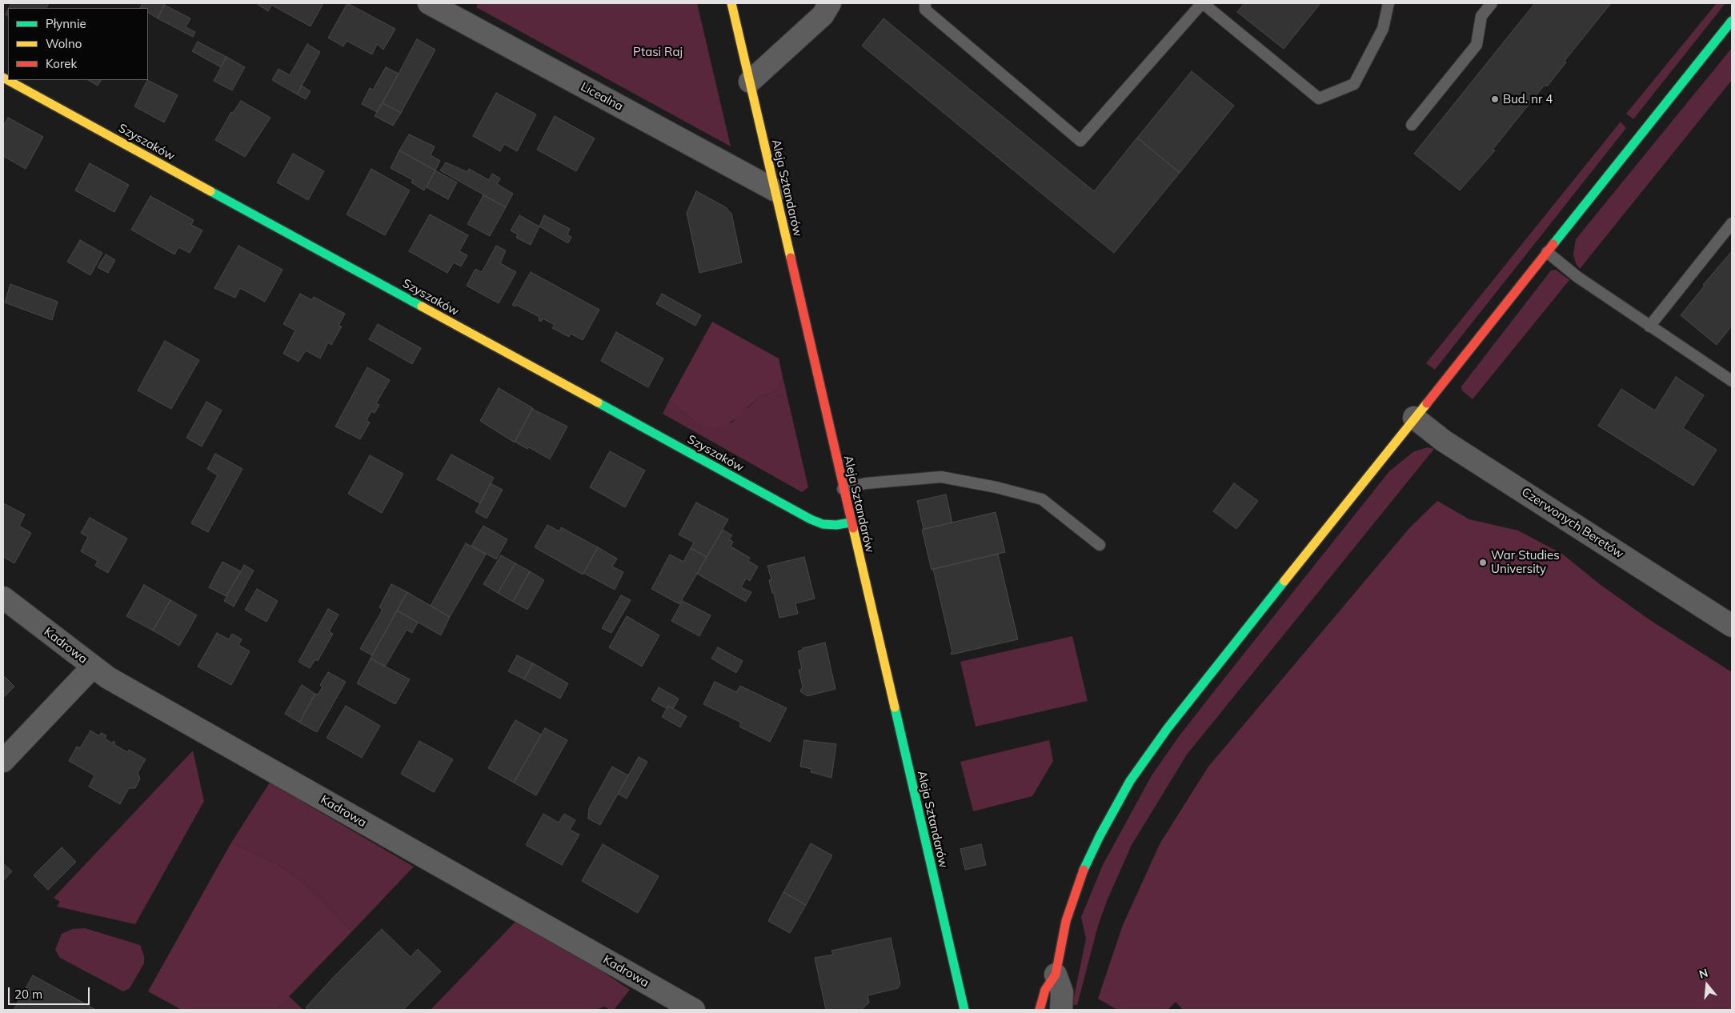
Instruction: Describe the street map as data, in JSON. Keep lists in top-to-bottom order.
{
  "streets": {
    "street": [
      "Licealna",
      "Szyszaków",
      "Aleja Sztandarów",
      "Czerwonych Beretów",
      "Kadrowa"
    ]
  },
  "crossings": [
    ["Licealna", "Aleja Sztandarów"],
    ["Szyszaków", "Aleja Sztandarów"]
  ],
  "parks": ["Ptasi Raj"],
  "places": ["Bud. nr 4", "War Studies University"],
  "legend": ["Płynnie", "Wolno", "Korek"],
  "scale_bar": "20 m",
  "north": "top"
}
